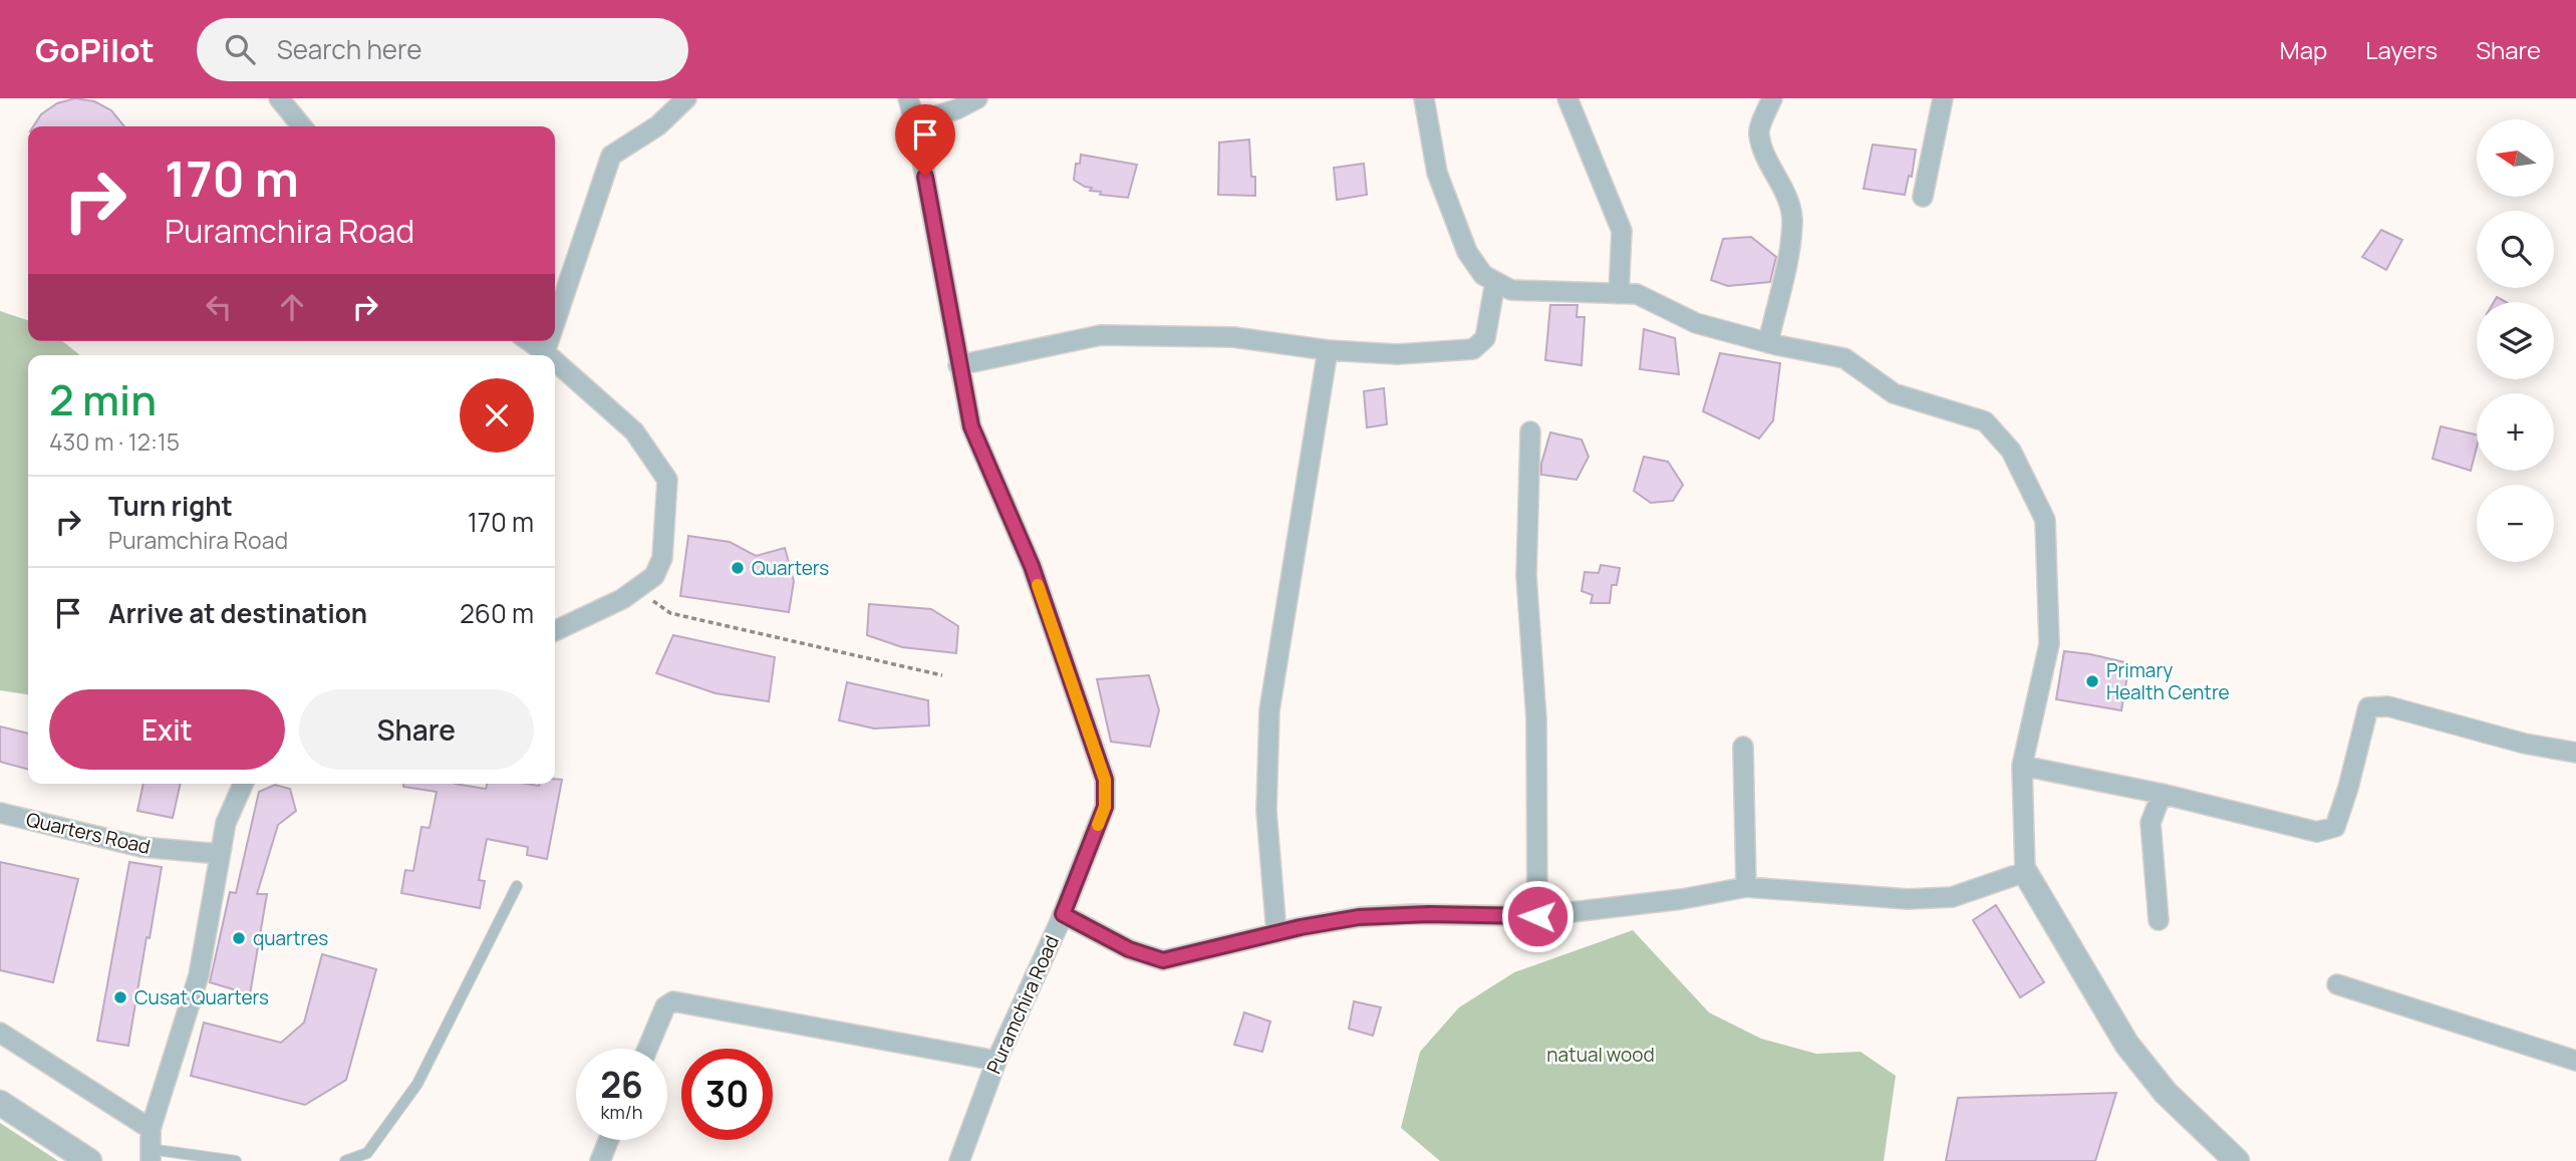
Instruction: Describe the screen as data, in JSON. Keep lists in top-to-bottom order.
{
  "streets": {
    "street": ["Quarters Road", "Puramchira Road"]
  },
  "parks": ["natual wood"],
  "places": [
    "Quarters",
    "Primary Health Centre",
    "quartres",
    "Cusat Quarters"
  ],
  "north": "left",
  "page": {
    "header": "GoPilot",
    "search": "Search here",
    "nav": ["Map", "Layers", "Share"],
    "map_buttons": ["+", "−"],
    "turn": ["170 m", "Puramchira Road"],
    "heading": ["2 min", "430 m · 12:15"],
    "list": [
      {
        "name": "Turn right",
        "note": "Puramchira Road",
        "value": "170 m"
      },
      {
        "name": "Arrive at destination",
        "value": "260 m"
      }
    ],
    "buttons": ["Exit", "Share"],
    "speed": "26 km/h",
    "limit": "30"
  }
}
